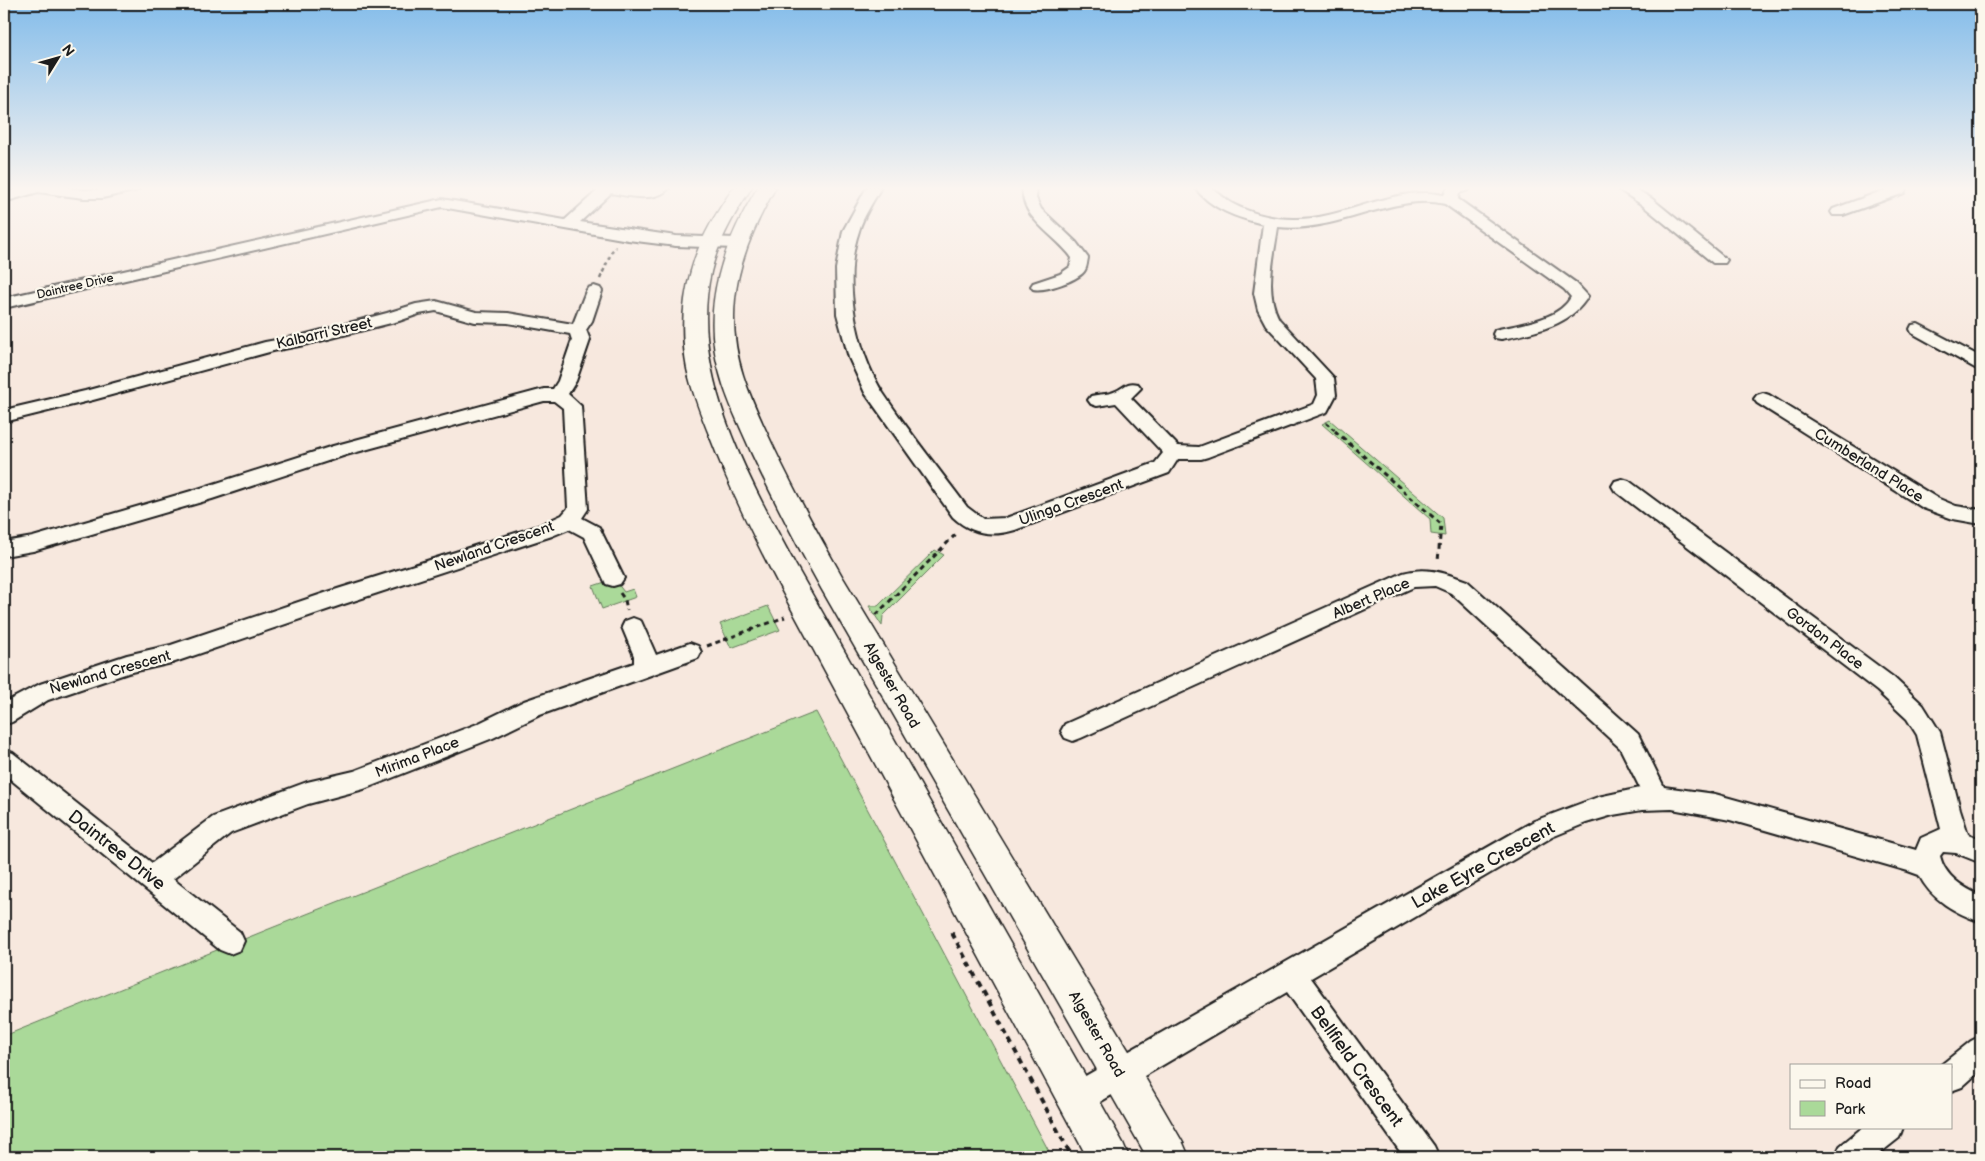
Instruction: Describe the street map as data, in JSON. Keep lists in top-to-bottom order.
{
  "streets": {
    "main road": ["Algester Road"],
    "street": [
      "Daintree Drive",
      "Kalbarri Street",
      "Cumberland Place",
      "Ulinga Crescent",
      "Newland Crescent",
      "Albert Place",
      "Gordon Place",
      "Mirima Place",
      "Lake Eyre Crescent",
      "Bellfield Crescent"
    ]
  },
  "crossings": [
    ["Daintree Drive", "Algester Road"],
    ["Daintree Drive", "Mirima Place"],
    ["Albert Place", "Lake Eyre Crescent"],
    ["Algester Road", "Lake Eyre Crescent"],
    ["Lake Eyre Crescent", "Bellfield Crescent"]
  ],
  "legend": ["Road", "Park"],
  "north": "top right"
}
